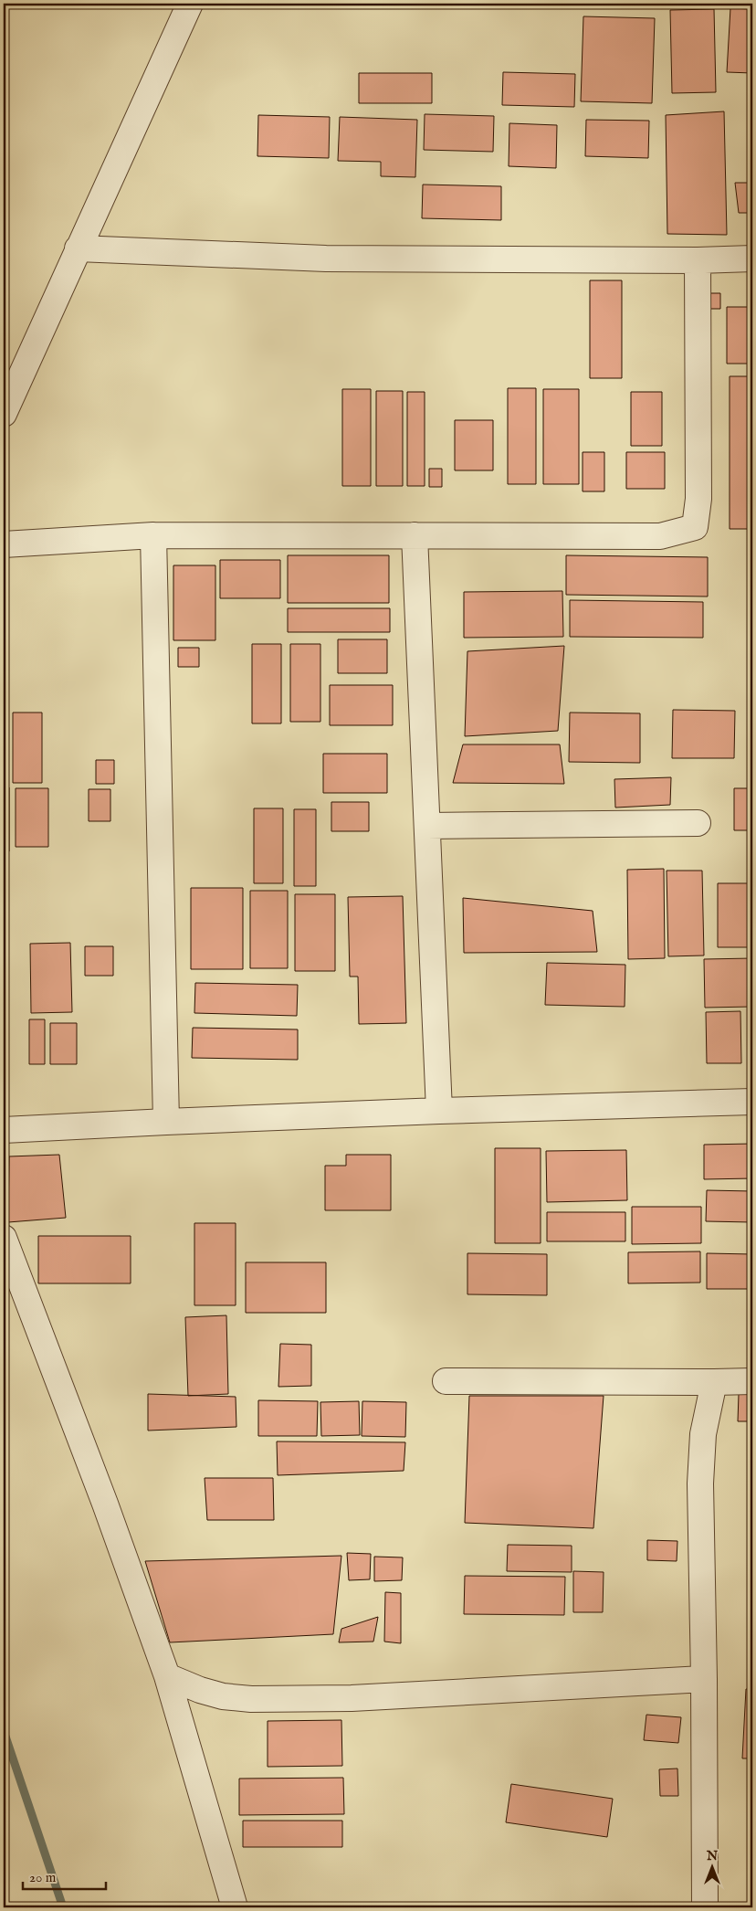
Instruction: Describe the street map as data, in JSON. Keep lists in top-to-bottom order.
{
  "scale_bar": "20 m",
  "north": "top"
}
